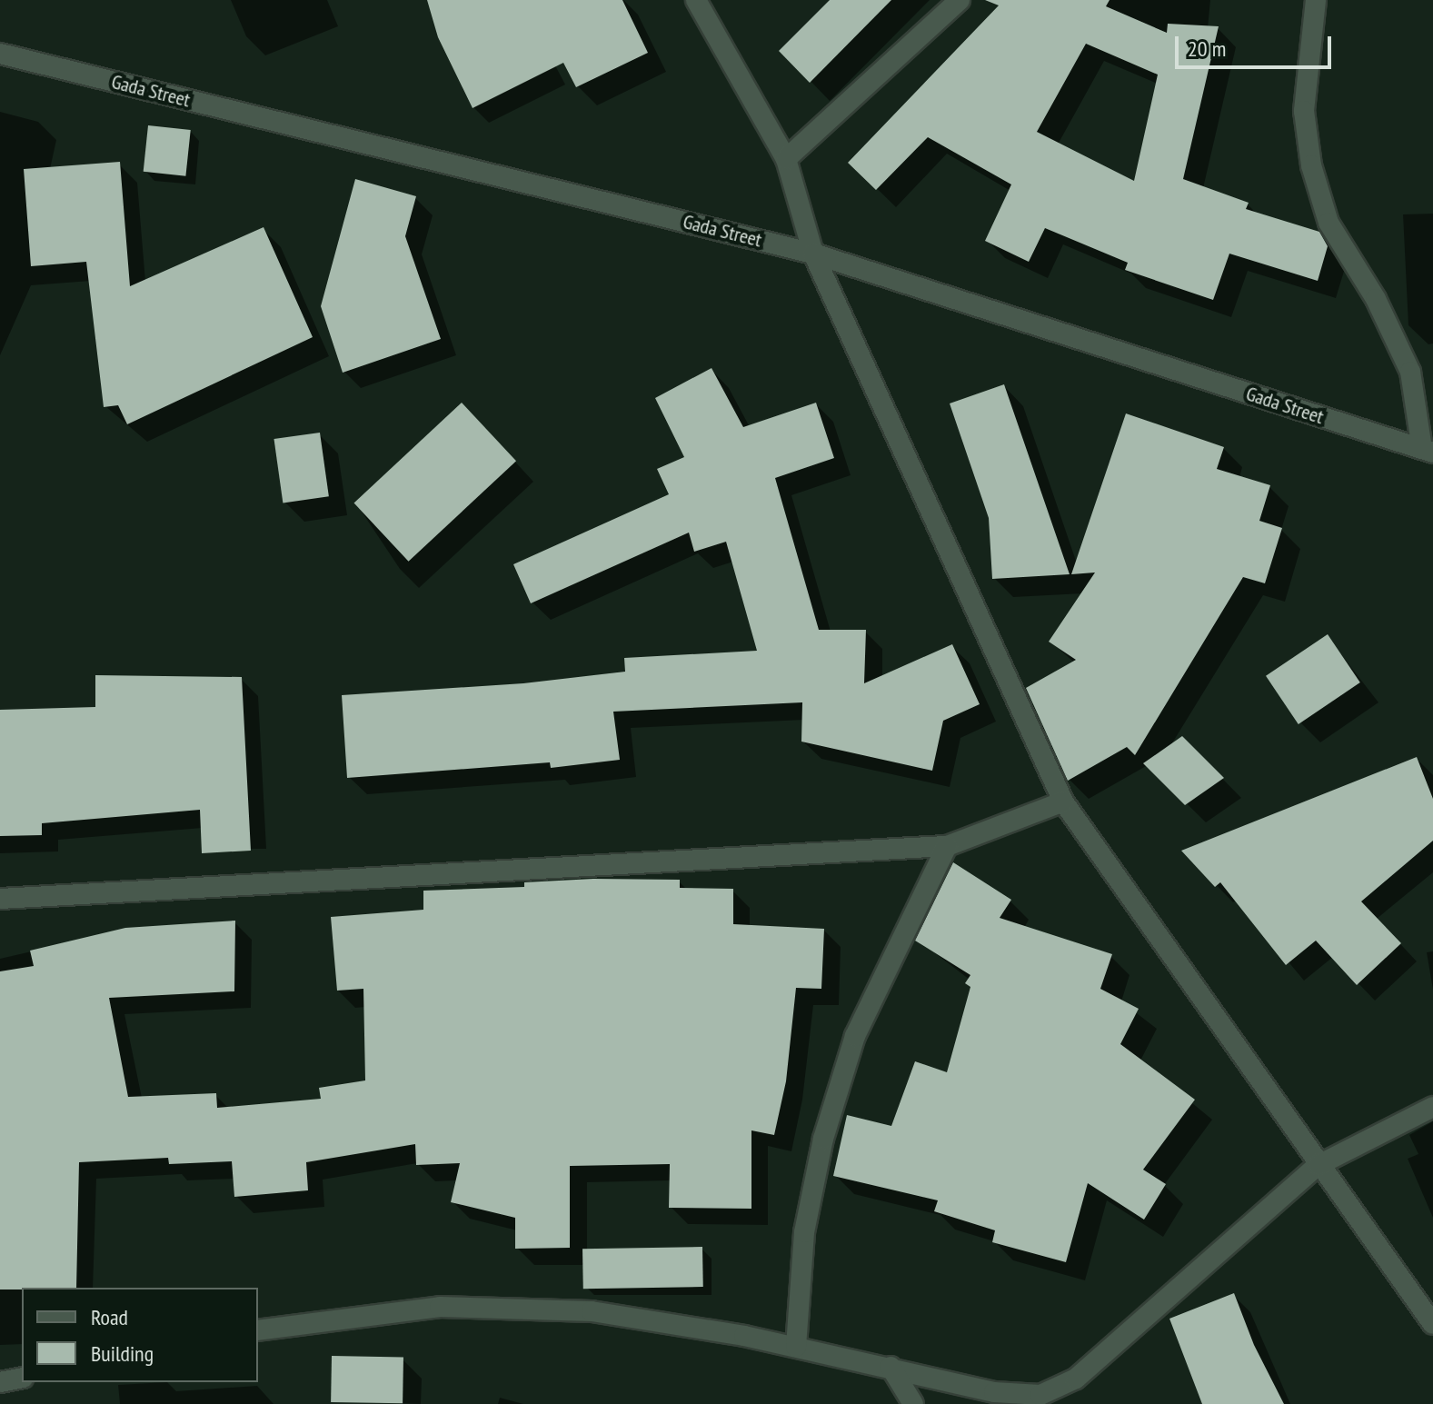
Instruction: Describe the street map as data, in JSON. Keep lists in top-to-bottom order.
{
  "streets": {
    "street": ["Gada Street"]
  },
  "legend": ["Road", "Building"],
  "scale_bar": "20 m"
}
